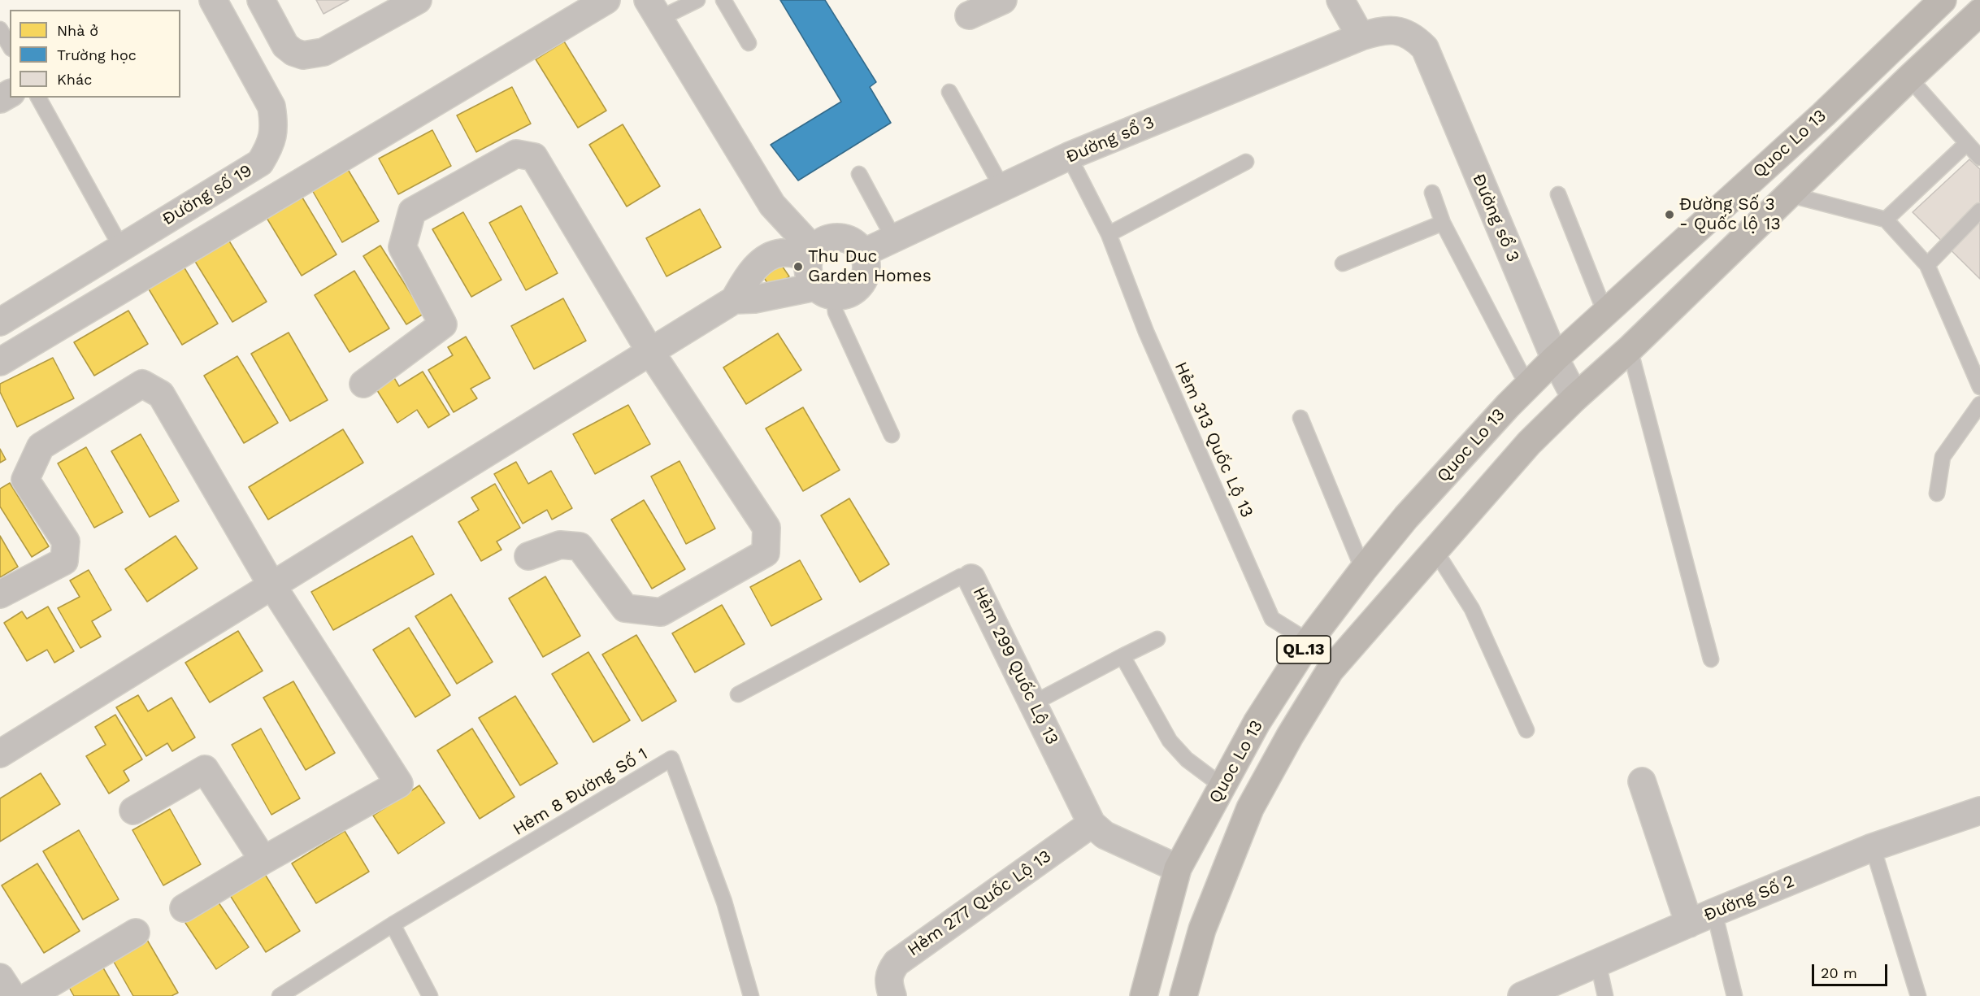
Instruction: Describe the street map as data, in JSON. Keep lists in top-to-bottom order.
{
  "streets": {
    "highway": ["Quoc Lo 13", "QL.13"],
    "street": [
      "Đường sổ 3",
      "Đường số 19",
      "Hẻm 299 Quốc Lộ 13",
      "Đường Số 2",
      "Hẻm 277 Quốc Lộ 13"
    ],
    "lane": ["Hẻm 313 Quốc Lộ 13", "Hẻm 8 Đường Số 1"]
  },
  "crossings": [
    ["Đường sổ 3", "Quoc Lo 13"],
    ["Đường sổ 3", "Hẻm 313 Quốc Lộ 13"],
    ["Quoc Lo 13", "Hẻm 313 Quốc Lộ 13"],
    ["Quoc Lo 13", "Hẻm 299 Quốc Lộ 13"],
    ["Hẻm 299 Quốc Lộ 13", "Hẻm 277 Quốc Lộ 13"]
  ],
  "places": ["Đường Số 3 - Quốc lộ 13", "Thu Duc Garden Homes"],
  "legend": ["Nhà ở", "Trường học", "Khác"],
  "scale_bar": "20 m"
}
